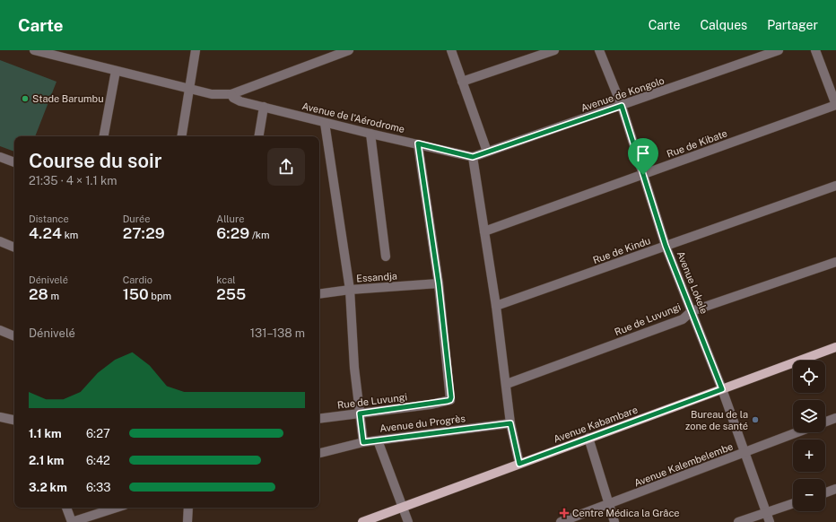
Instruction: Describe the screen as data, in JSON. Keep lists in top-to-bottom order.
{
  "streets": {
    "main road": ["Avenue Kabambare"],
    "street": [
      "Avenue de Kongolo",
      "Avenue de l’Aérodrome",
      "Rue de Kibate",
      "Rue de Kindu",
      "Essandja",
      "Avenue Lokele",
      "Rue de Luvungi",
      "Avenue du Progrès",
      "Avenue Kalembelembe"
    ]
  },
  "crossings": [
    ["Avenue de Kongolo", "Avenue de l’Aérodrome"],
    ["Avenue de Kongolo", "Avenue Lokele"],
    ["Rue de Kibate", "Avenue Lokele"],
    ["Rue de Kindu", "Avenue Lokele"],
    ["Essandja", "Rue de Luvungi"],
    ["Avenue Lokele", "Rue de Luvungi"],
    ["Avenue Lokele", "Avenue Kabambare"],
    ["Avenue Lokele", "Avenue Kalembelembe"]
  ],
  "places": {
    "other": ["Stade Barumbu", "Bureau de la zone de santé"],
    "health": ["Centre Médica la Grâce"]
  },
  "page": {
    "header": "Carte",
    "nav": ["Carte", "Calques", "Partager"],
    "heading": ["Course du soir", "21:35 · 4 × 1.1 km"],
    "stats": [
      ["Distance", "4.24 km"],
      ["Durée", "27:29"],
      ["Allure", "6:29 /km"],
      ["Dénivelé", "28 m"],
      ["Cardio", "150 bpm"],
      ["kcal", "255"]
    ],
    "chart": ["Dénivelé", "131–138 m"],
    "map_buttons": ["+", "−"],
    "list": [
      {
        "name": "1.1 km",
        "note": "6:27"
      },
      {
        "name": "2.1 km",
        "note": "6:42"
      },
      {
        "name": "3.2 km",
        "note": "6:33"
      }
    ]
  }
}
